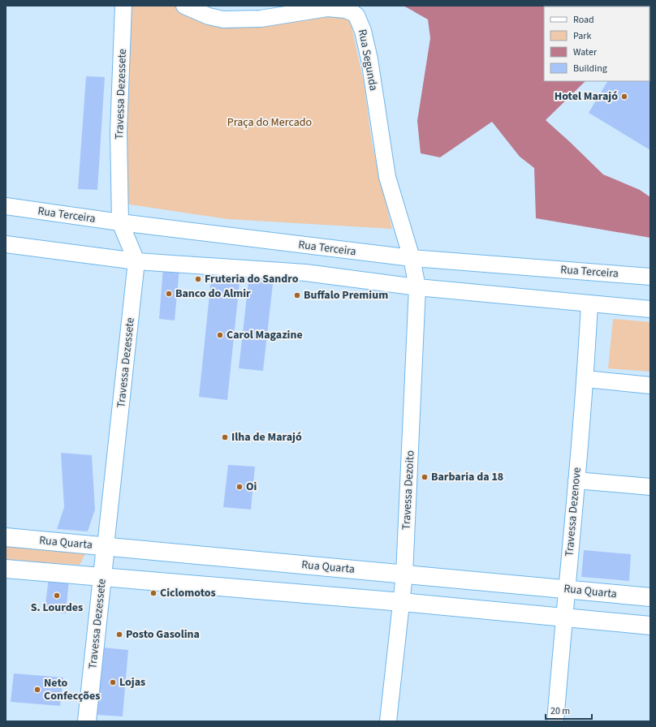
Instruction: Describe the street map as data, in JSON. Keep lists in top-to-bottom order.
{
  "streets": {
    "street": [
      "Rua Segunda",
      "Travessa Dezessete",
      "Rua Terceira",
      "Travessa Dezoito",
      "Travessa Dezenove",
      "Rua Quarta"
    ]
  },
  "crossings": [
    ["Rua Segunda", "Rua Terceira"],
    ["Rua Segunda", "Travessa Dezoito"],
    ["Travessa Dezessete", "Rua Terceira"],
    ["Travessa Dezessete", "Rua Quarta"],
    ["Rua Terceira", "Travessa Dezoito"],
    ["Travessa Dezoito", "Rua Quarta"],
    ["Travessa Dezenove", "Rua Quarta"]
  ],
  "parks": ["Praça do Mercado"],
  "places": [
    "Hotel Marajó",
    "Fruteria do Sandro",
    "Banco do Almir",
    "Buffalo Premium",
    "Carol Magazine",
    "Ilha de Marajó",
    "Barbaria da 18",
    "Oi",
    "Ciclomotos",
    "S. Lourdes",
    "Posto Gasolina",
    "Lojas",
    "Neto Confecções"
  ],
  "legend": [
    "Road",
    "Park",
    "Water",
    "Building"
  ],
  "scale_bar": "20 m"
}
